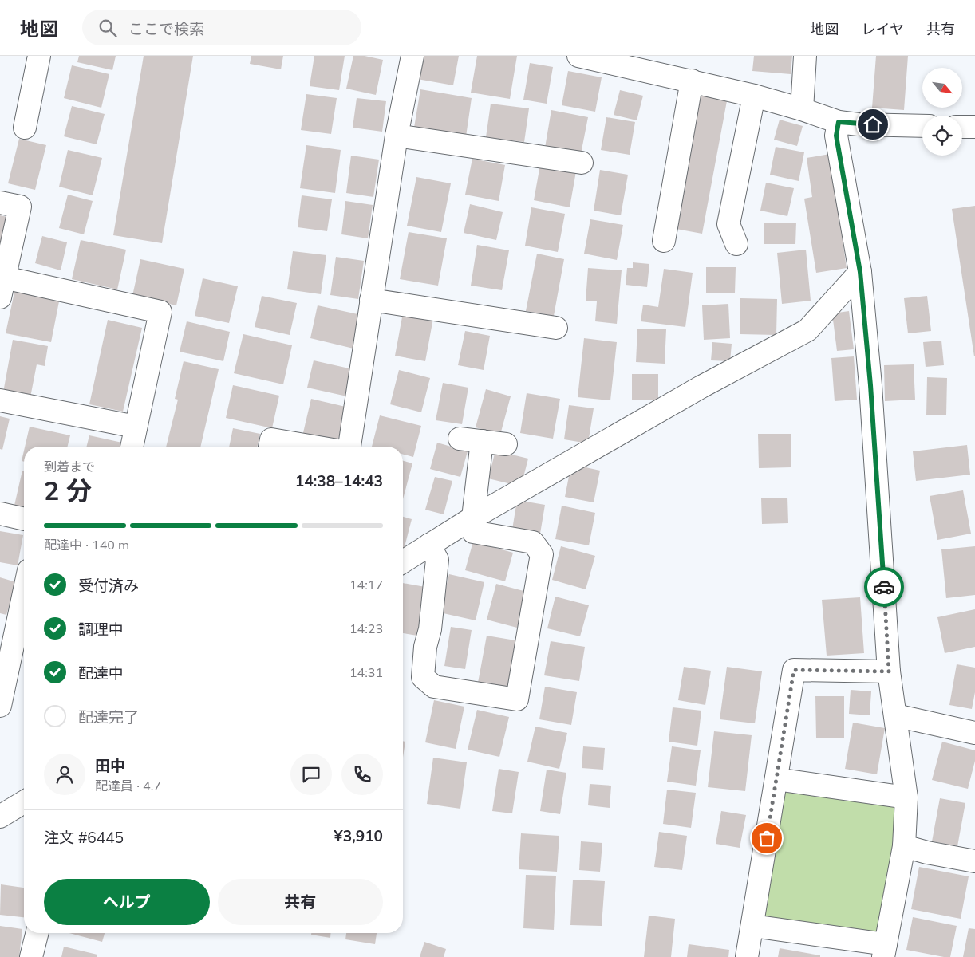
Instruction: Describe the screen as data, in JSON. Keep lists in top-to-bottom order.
{
  "north": "bottom right",
  "page": {
    "header": "地図",
    "search": "ここで検索",
    "nav": ["地図", "レイヤ", "共有"],
    "heading": ["2 分", "到着まで", "14:38–14:43"],
    "panel": [
      "田中",
      "配達員 · 4.7",
      "注文 #6445",
      "¥3,910"
    ],
    "bar": "配達中 · 140 m",
    "list": [
      ["受付済み", "14:17"],
      ["調理中", "14:23"],
      ["配達中", "14:31"],
      "配達完了"
    ],
    "buttons": ["ヘルプ", "共有"]
  }
}
